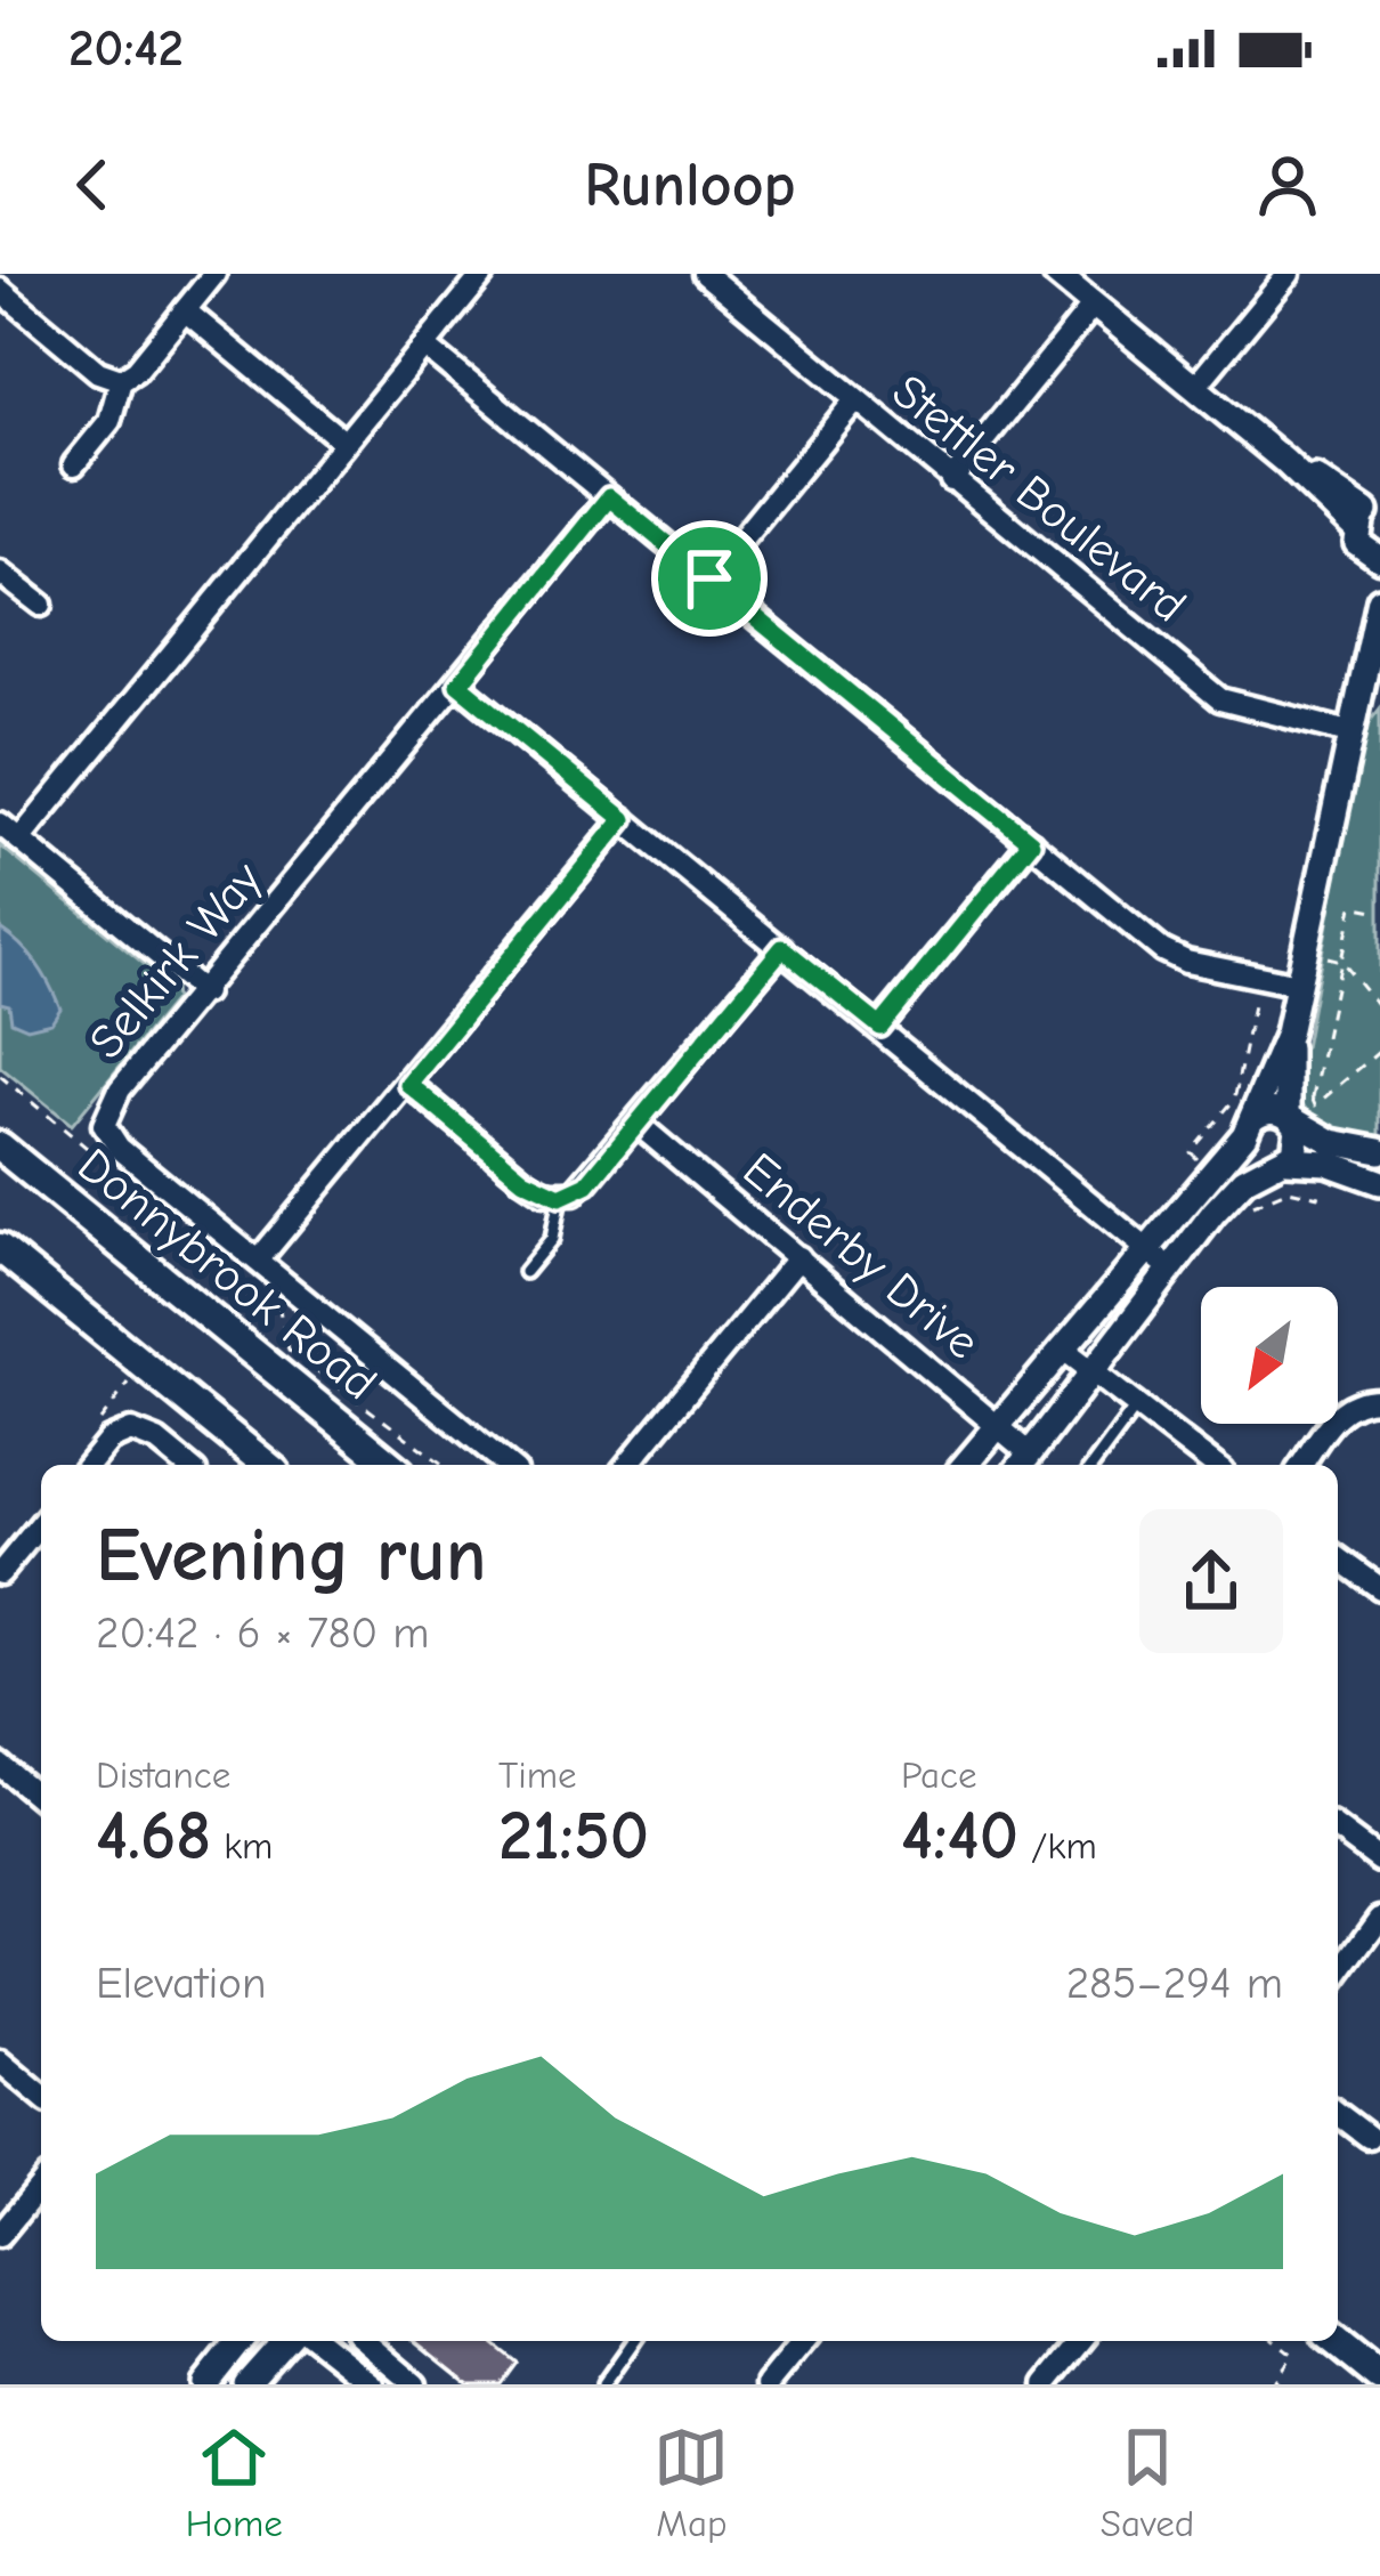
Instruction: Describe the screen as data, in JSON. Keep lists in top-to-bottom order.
{
  "streets": {
    "main road": ["Donnybrook Road"],
    "street": ["Stettler Boulevard", "Selkirk Way", "Enderby Drive"]
  },
  "north": "bottom left",
  "page": {
    "status": "20:42",
    "header": "Runloop",
    "heading": ["Evening run", "20:42 · 6 × 780 m"],
    "stats": [
      ["Distance", "4.68 km"],
      ["Time", "21:50"],
      ["Pace", "4:40 /km"]
    ],
    "chart": ["Elevation", "285–294 m"],
    "tabs": ["Home", "Map", "Saved"]
  }
}
